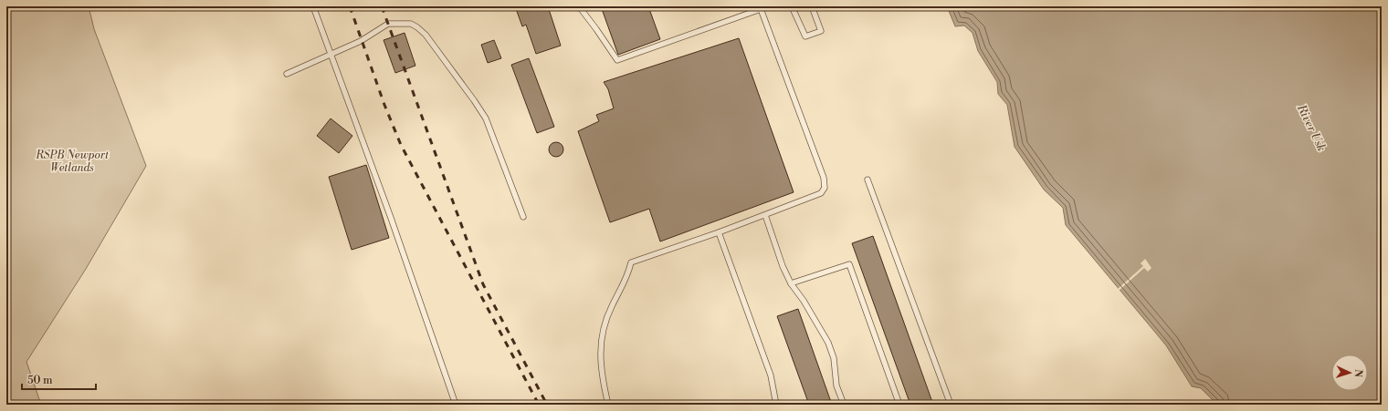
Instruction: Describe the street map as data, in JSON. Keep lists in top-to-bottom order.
{
  "water": ["River Usk"],
  "parks": ["RSPB Newport Wetlands"],
  "scale_bar": "50 m",
  "north": "right"
}
